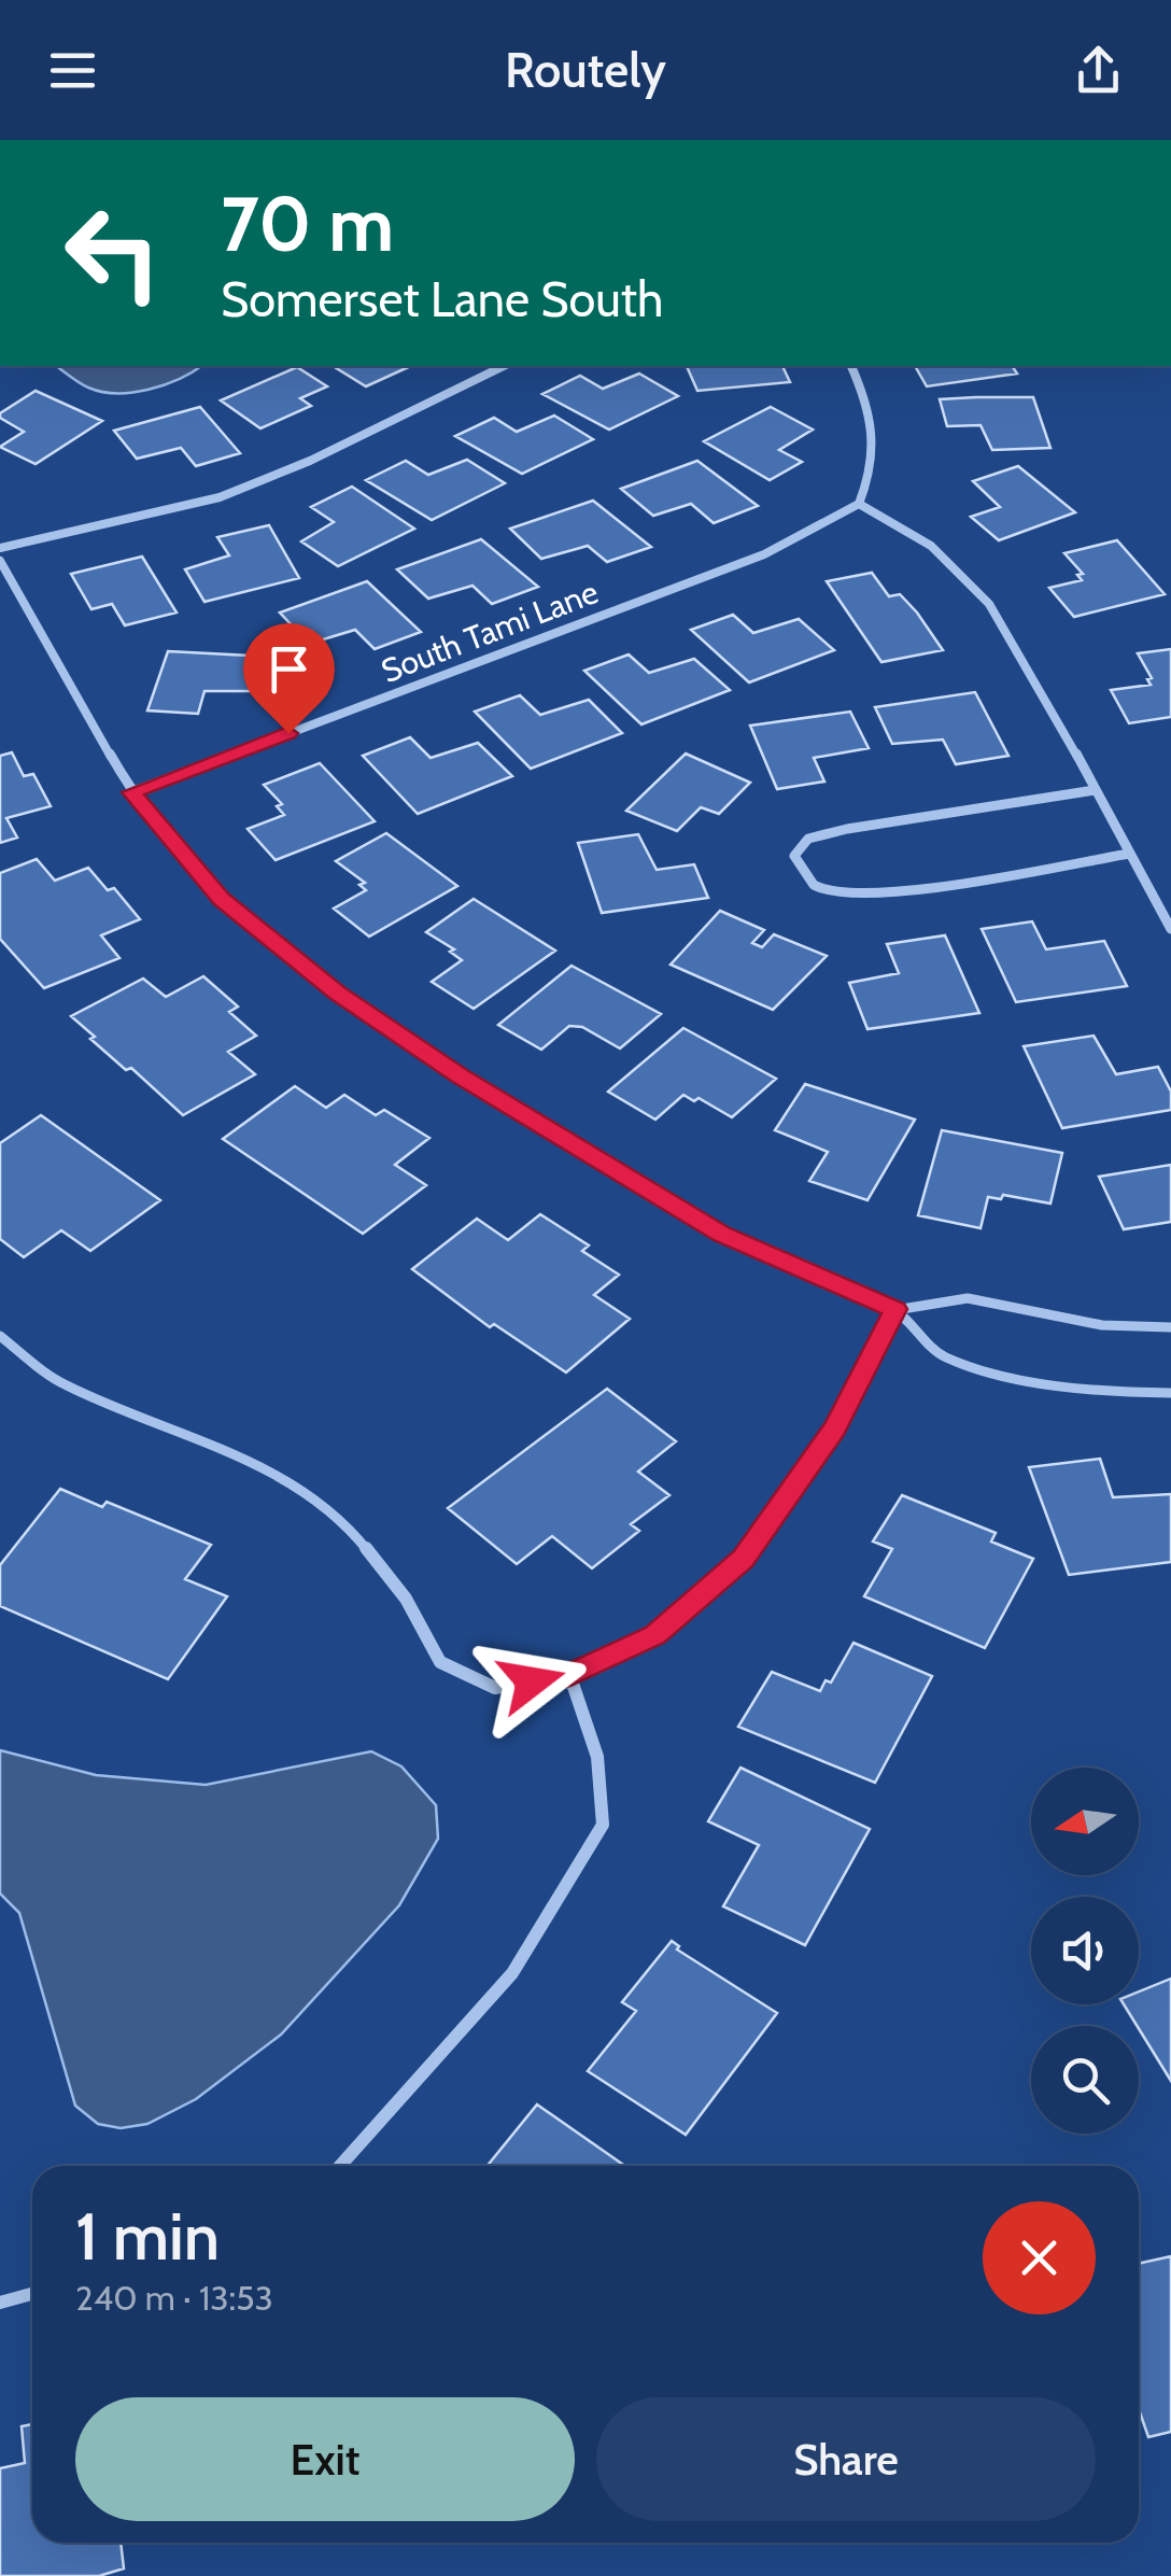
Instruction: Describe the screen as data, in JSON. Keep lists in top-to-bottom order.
{
  "streets": {
    "street": ["South Tami Lane"]
  },
  "north": "left",
  "page": {
    "header": "Routely",
    "turn": ["70 m", "Somerset Lane South"],
    "heading": ["1 min", "240 m · 13:53"],
    "buttons": ["Exit", "Share"]
  }
}
